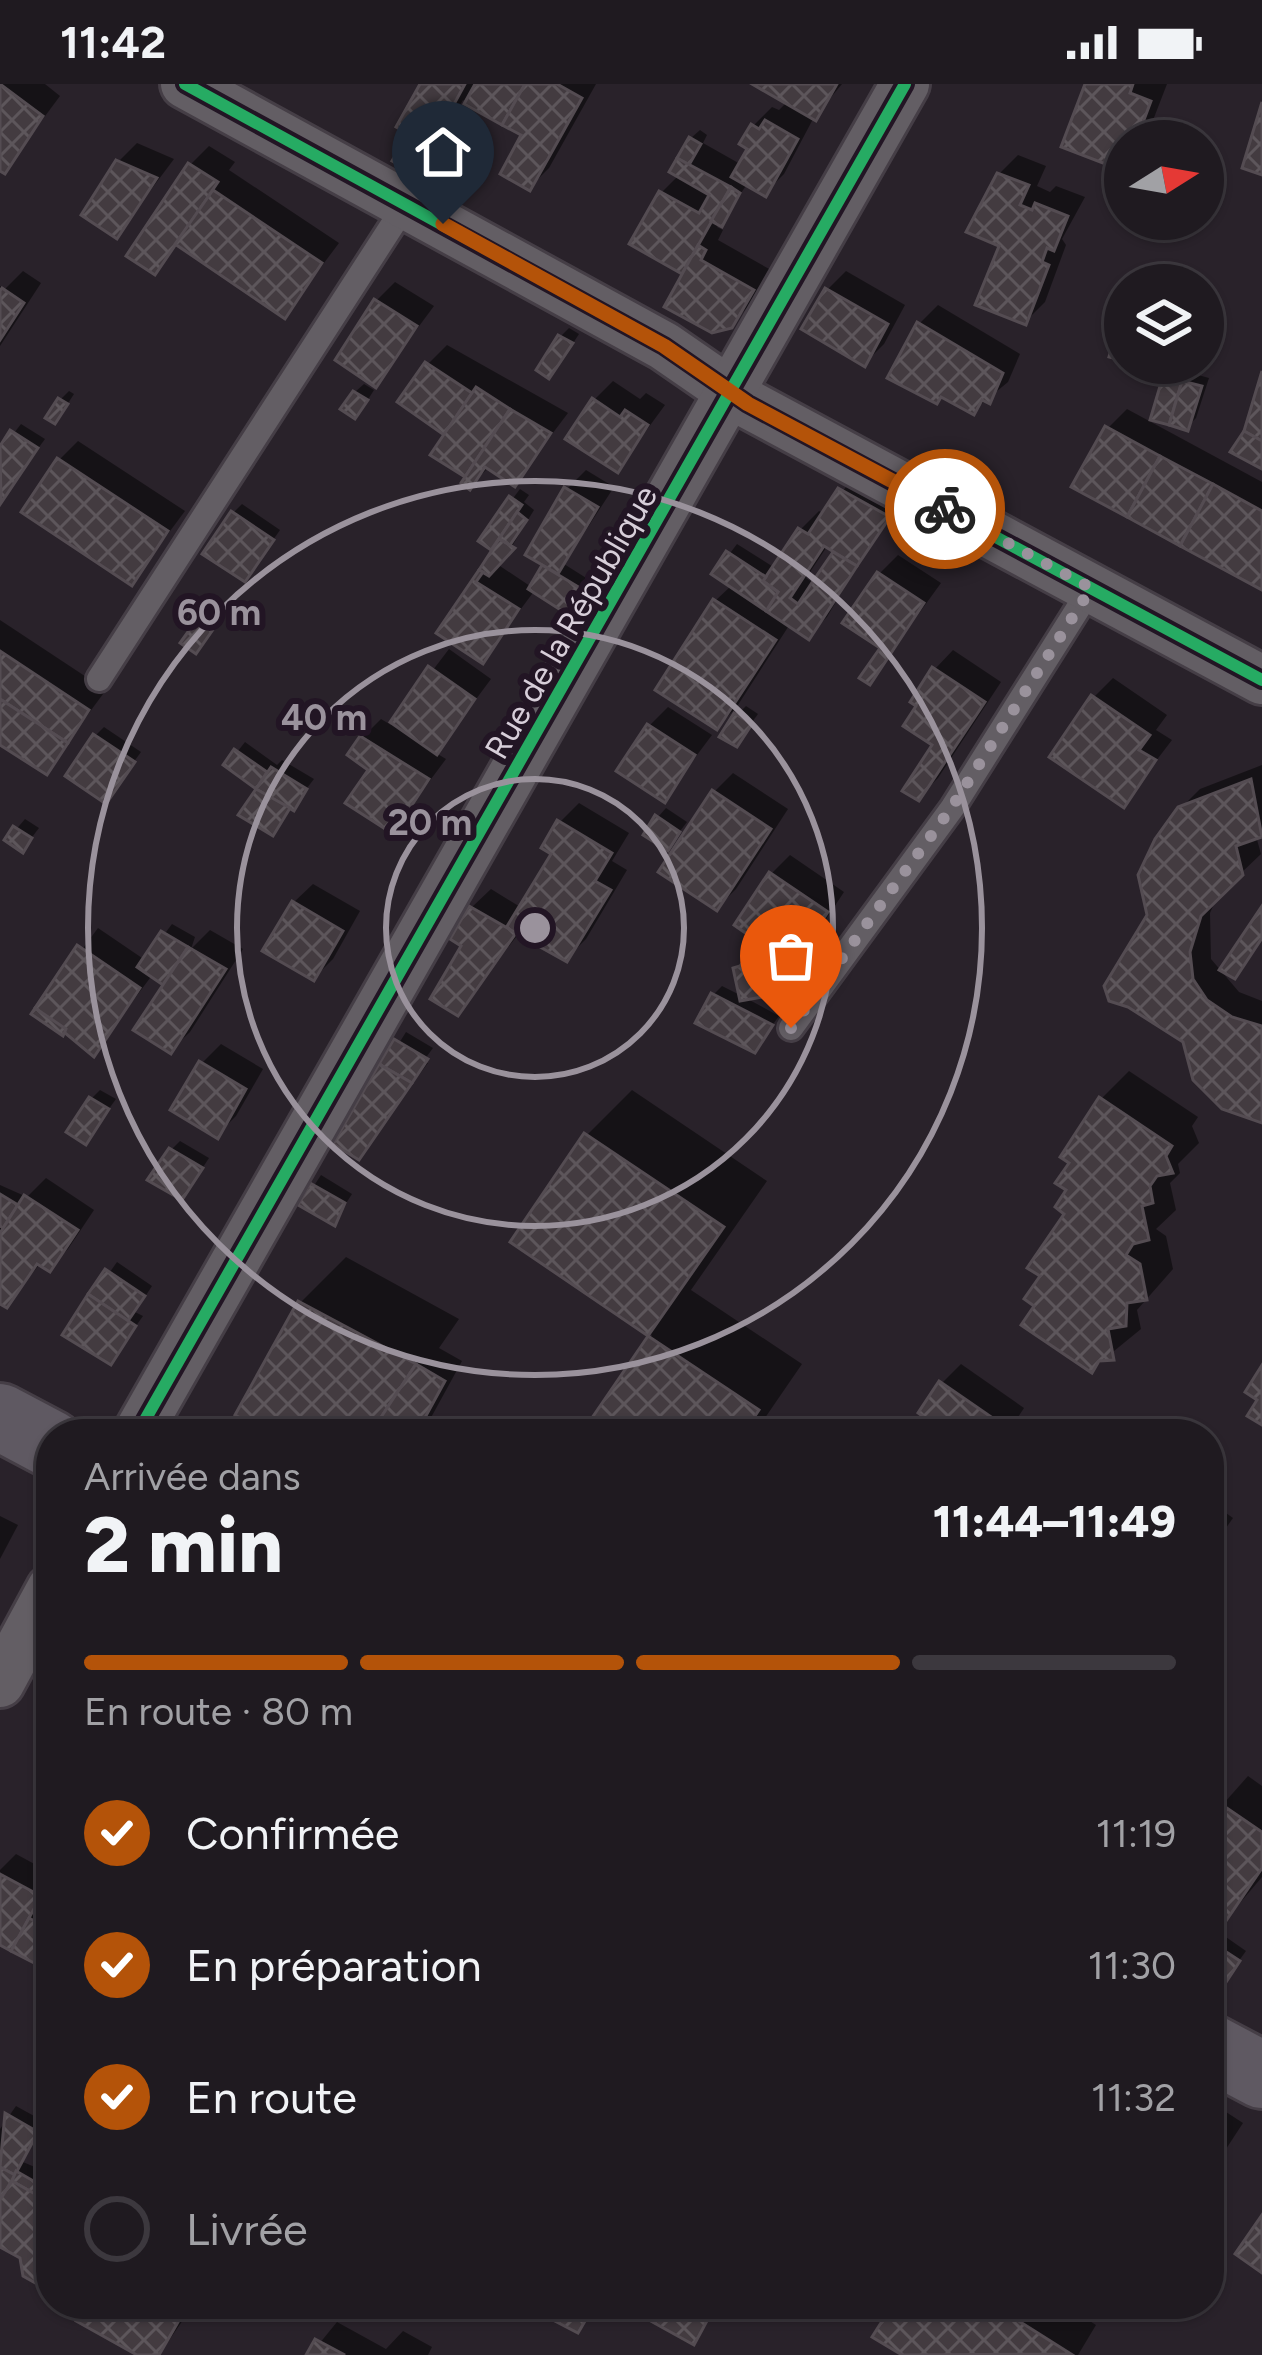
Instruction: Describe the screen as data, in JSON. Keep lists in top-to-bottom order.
{
  "streets": {
    "street": ["Rue de la République"]
  },
  "north": "right",
  "page": {
    "status": "11:42",
    "heading": ["2 min", "Arrivée dans", "11:44–11:49"],
    "bar": "En route · 80 m",
    "list": [
      ["Confirmée", "11:19"],
      ["En préparation", "11:30"],
      ["En route", "11:32"],
      "Livrée"
    ]
  },
  "rings": ["60 m", "40 m", "20 m"]
}
